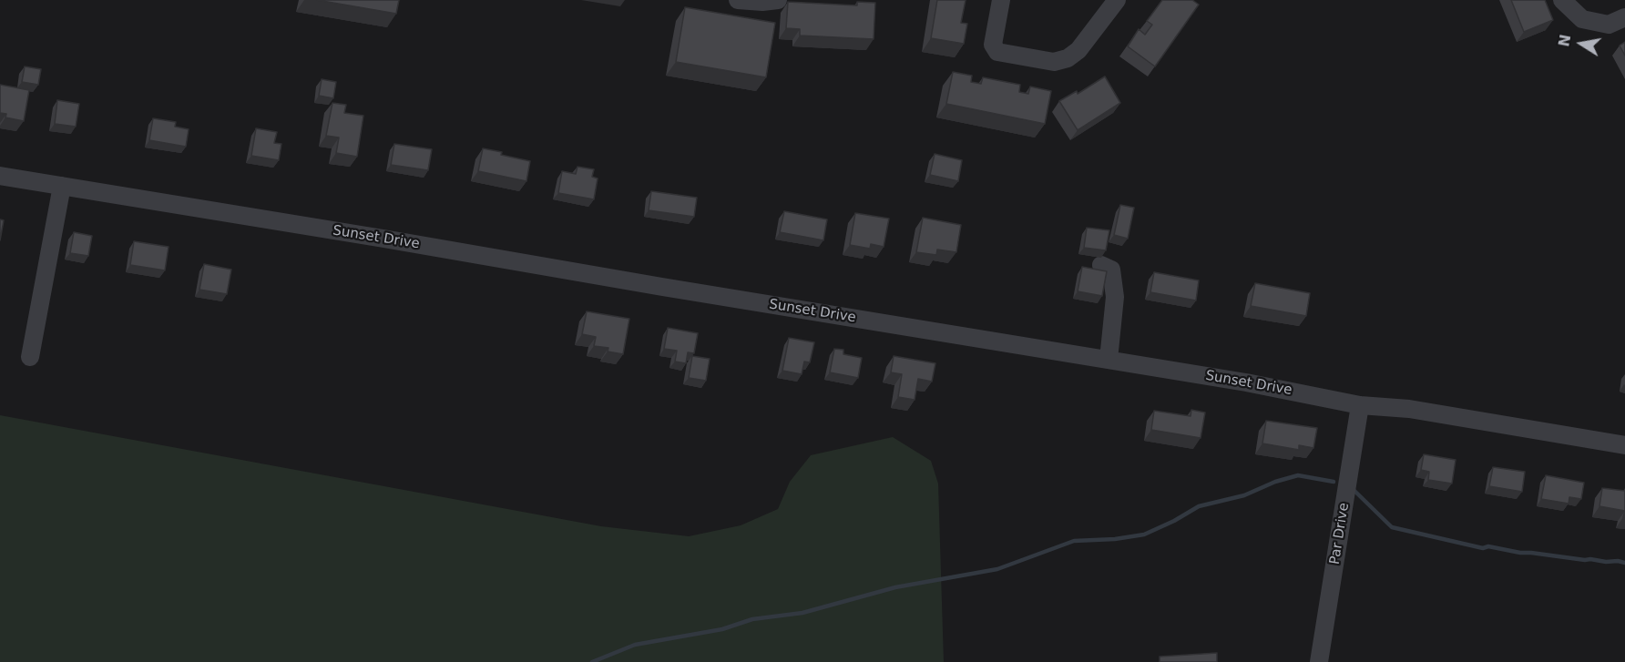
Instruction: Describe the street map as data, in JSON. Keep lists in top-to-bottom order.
{
  "streets": {
    "street": ["Sunset Drive", "Par Drive"]
  },
  "crossings": [
    ["Sunset Drive", "Par Drive"]
  ],
  "north": "left"
}
